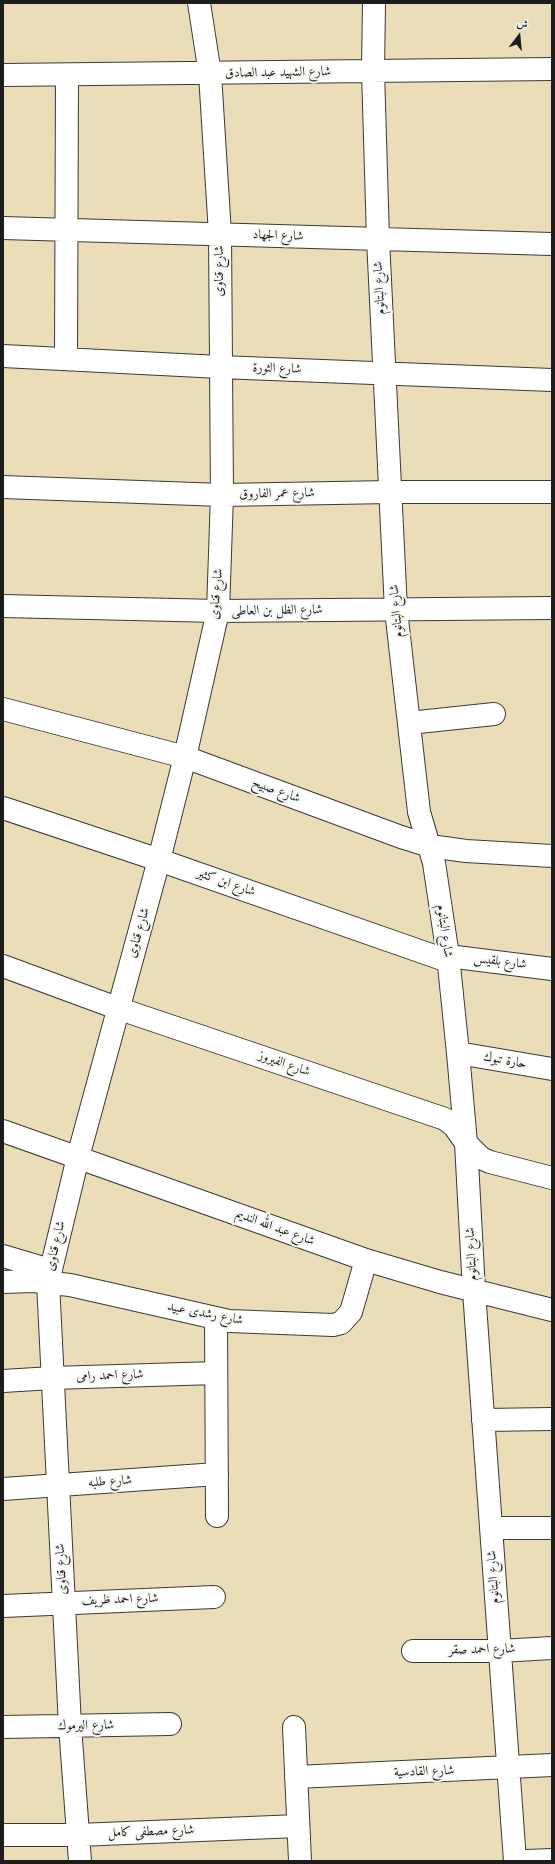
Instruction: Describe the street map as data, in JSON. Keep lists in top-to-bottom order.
{
  "streets": {
    "street": [
      "شارع الشهيد عبد الصادق",
      "شارع الجهاد",
      "شارع قناوى",
      "شارع البتانوم",
      "شارع الثورة",
      "شارع عمر الفاروق",
      "شارع الظل بن العاطى",
      "شارع صبيح",
      "شارع ابن كثير",
      "شارع بلقيس",
      "حارة تبوك",
      "شارع الفيروز",
      "شارع عبد الله النديم",
      "شارع رشدى عبيد",
      "شارع احمد رامى",
      "شارع طلبه",
      "شارع احمد ظريف",
      "شارع احمد صقر",
      "شارع اليرموك",
      "شارع القادسية",
      "شارع مصطفى كامل"
    ]
  },
  "crossings": [
    ["شارع الشهيد عبد الصادق", "شارع قناوى"],
    ["شارع الشهيد عبد الصادق", "شارع البتانوم"],
    ["شارع الجهاد", "شارع قناوى"],
    ["شارع الجهاد", "شارع البتانوم"],
    ["شارع قناوى", "شارع الثورة"],
    ["شارع قناوى", "شارع عمر الفاروق"],
    ["شارع قناوى", "شارع الظل بن العاطى"],
    ["شارع قناوى", "شارع صبيح"],
    ["شارع قناوى", "شارع ابن كثير"],
    ["شارع قناوى", "شارع الفيروز"],
    ["شارع قناوى", "شارع عبد الله النديم"],
    ["شارع قناوى", "شارع رشدى عبيد"],
    ["شارع قناوى", "شارع احمد رامى"],
    ["شارع قناوى", "شارع طلبه"],
    ["شارع قناوى", "شارع احمد ظريف"],
    ["شارع قناوى", "شارع اليرموك"],
    ["شارع قناوى", "شارع مصطفى كامل"],
    ["شارع البتانوم", "شارع الثورة"],
    ["شارع البتانوم", "شارع عمر الفاروق"],
    ["شارع البتانوم", "شارع الظل بن العاطى"],
    ["شارع البتانوم", "شارع صبيح"],
    ["شارع البتانوم", "شارع ابن كثير"],
    ["شارع البتانوم", "شارع بلقيس"],
    ["شارع البتانوم", "حارة تبوك"],
    ["شارع البتانوم", "شارع الفيروز"],
    ["شارع البتانوم", "شارع عبد الله النديم"],
    ["شارع البتانوم", "شارع احمد صقر"],
    ["شارع البتانوم", "شارع القادسية"],
    ["شارع ابن كثير", "شارع بلقيس"],
    ["شارع عبد الله النديم", "شارع رشدى عبيد"]
  ],
  "north": "top"
}
